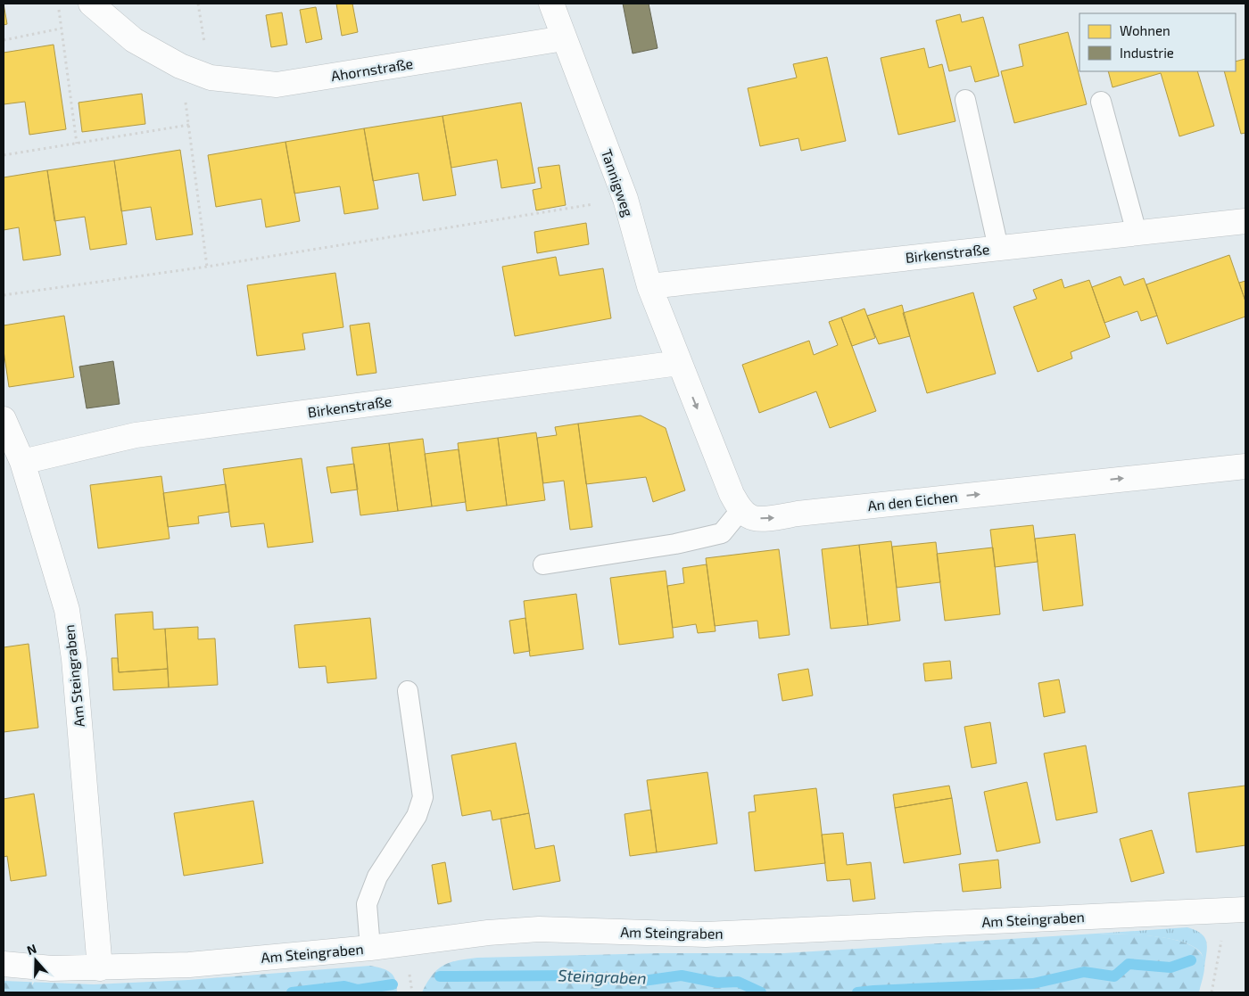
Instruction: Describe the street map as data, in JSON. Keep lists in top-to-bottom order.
{
  "streets": {
    "street": [
      "Ahornstraße",
      "Tannigweg",
      "Birkenstraße",
      "An den Eichen",
      "Am Steingraben"
    ]
  },
  "crossings": [
    ["Ahornstraße", "Tannigweg"],
    ["Tannigweg", "Birkenstraße"],
    ["Birkenstraße", "Am Steingraben"]
  ],
  "one_way": ["An den Eichen"],
  "water": ["Steingraben"],
  "legend": ["Wohnen", "Industrie"],
  "north": "top"
}
